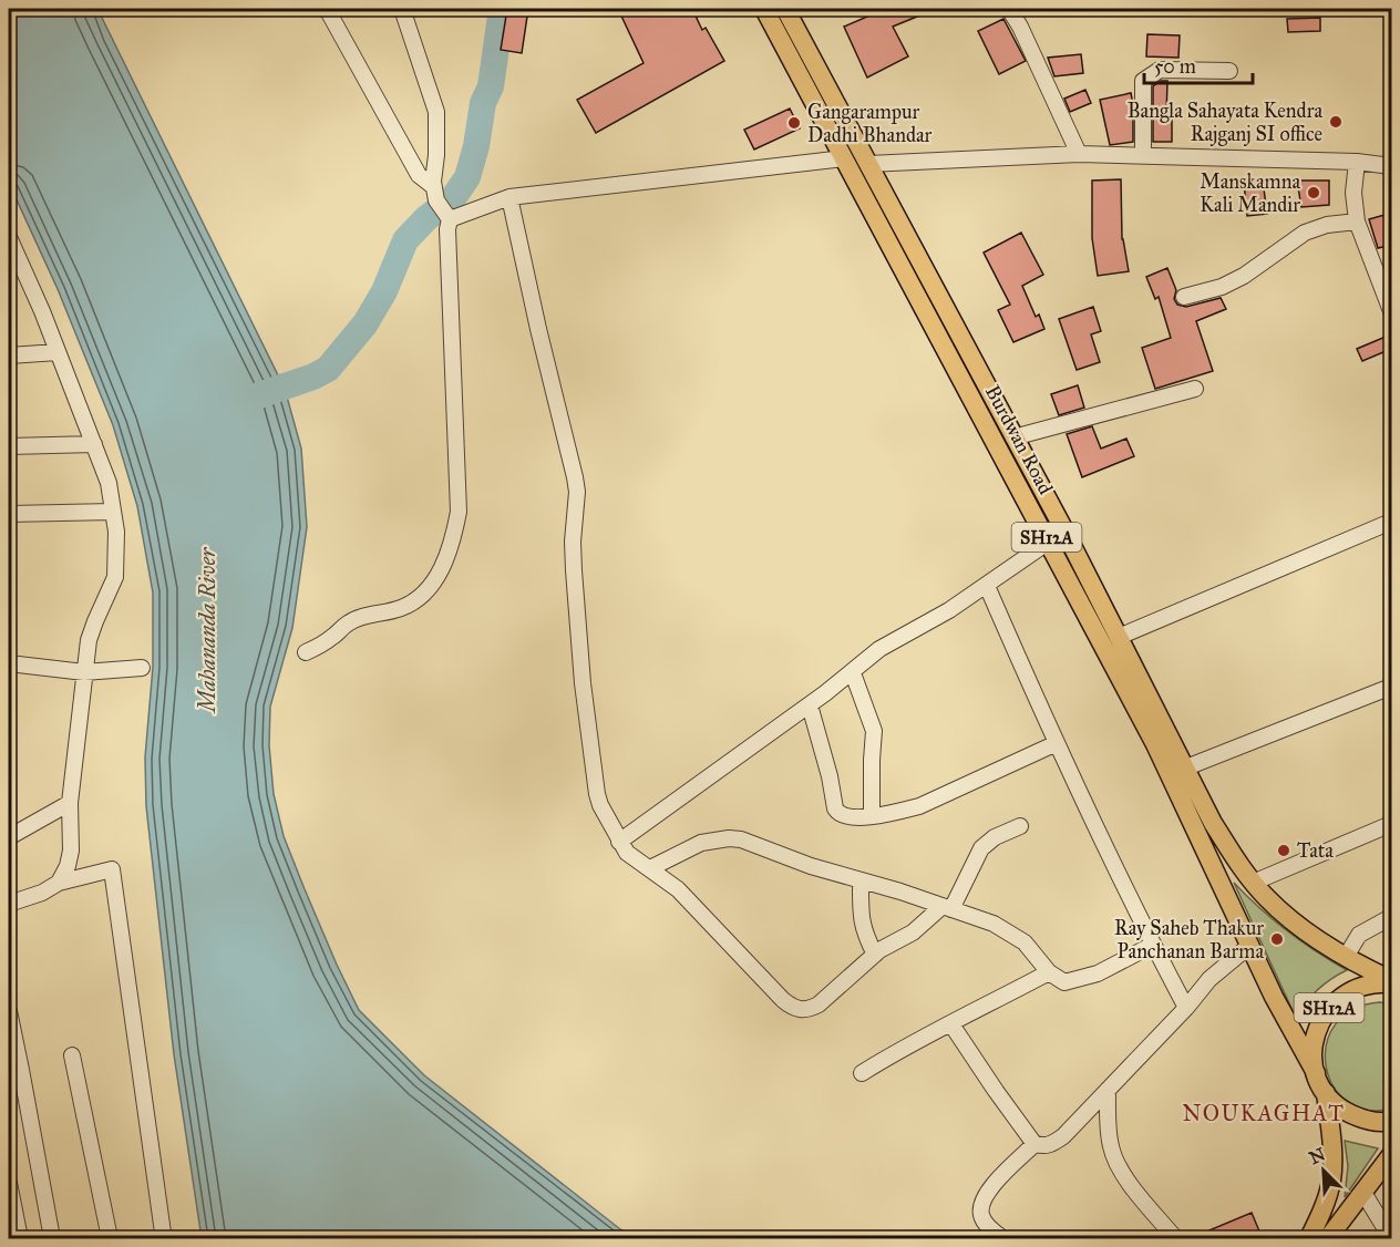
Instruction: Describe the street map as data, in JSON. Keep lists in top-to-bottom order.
{
  "streets": {
    "main road": ["Burdwan Road", "SH12A"]
  },
  "crossings": [
    ["Burdwan Road", "SH12A"]
  ],
  "districts": ["NOUKAGHAT"],
  "water": ["Mahananda River"],
  "places": [
    "Bangla Sahayata Kendra Rajganj SI office",
    "Gangarampur Dadhi Bhandar",
    "Manskamna Kali Mandir",
    "Tata",
    "Ray Saheb Thakur Panchanan Barma"
  ],
  "scale_bar": "50 m",
  "north": "top left"
}
